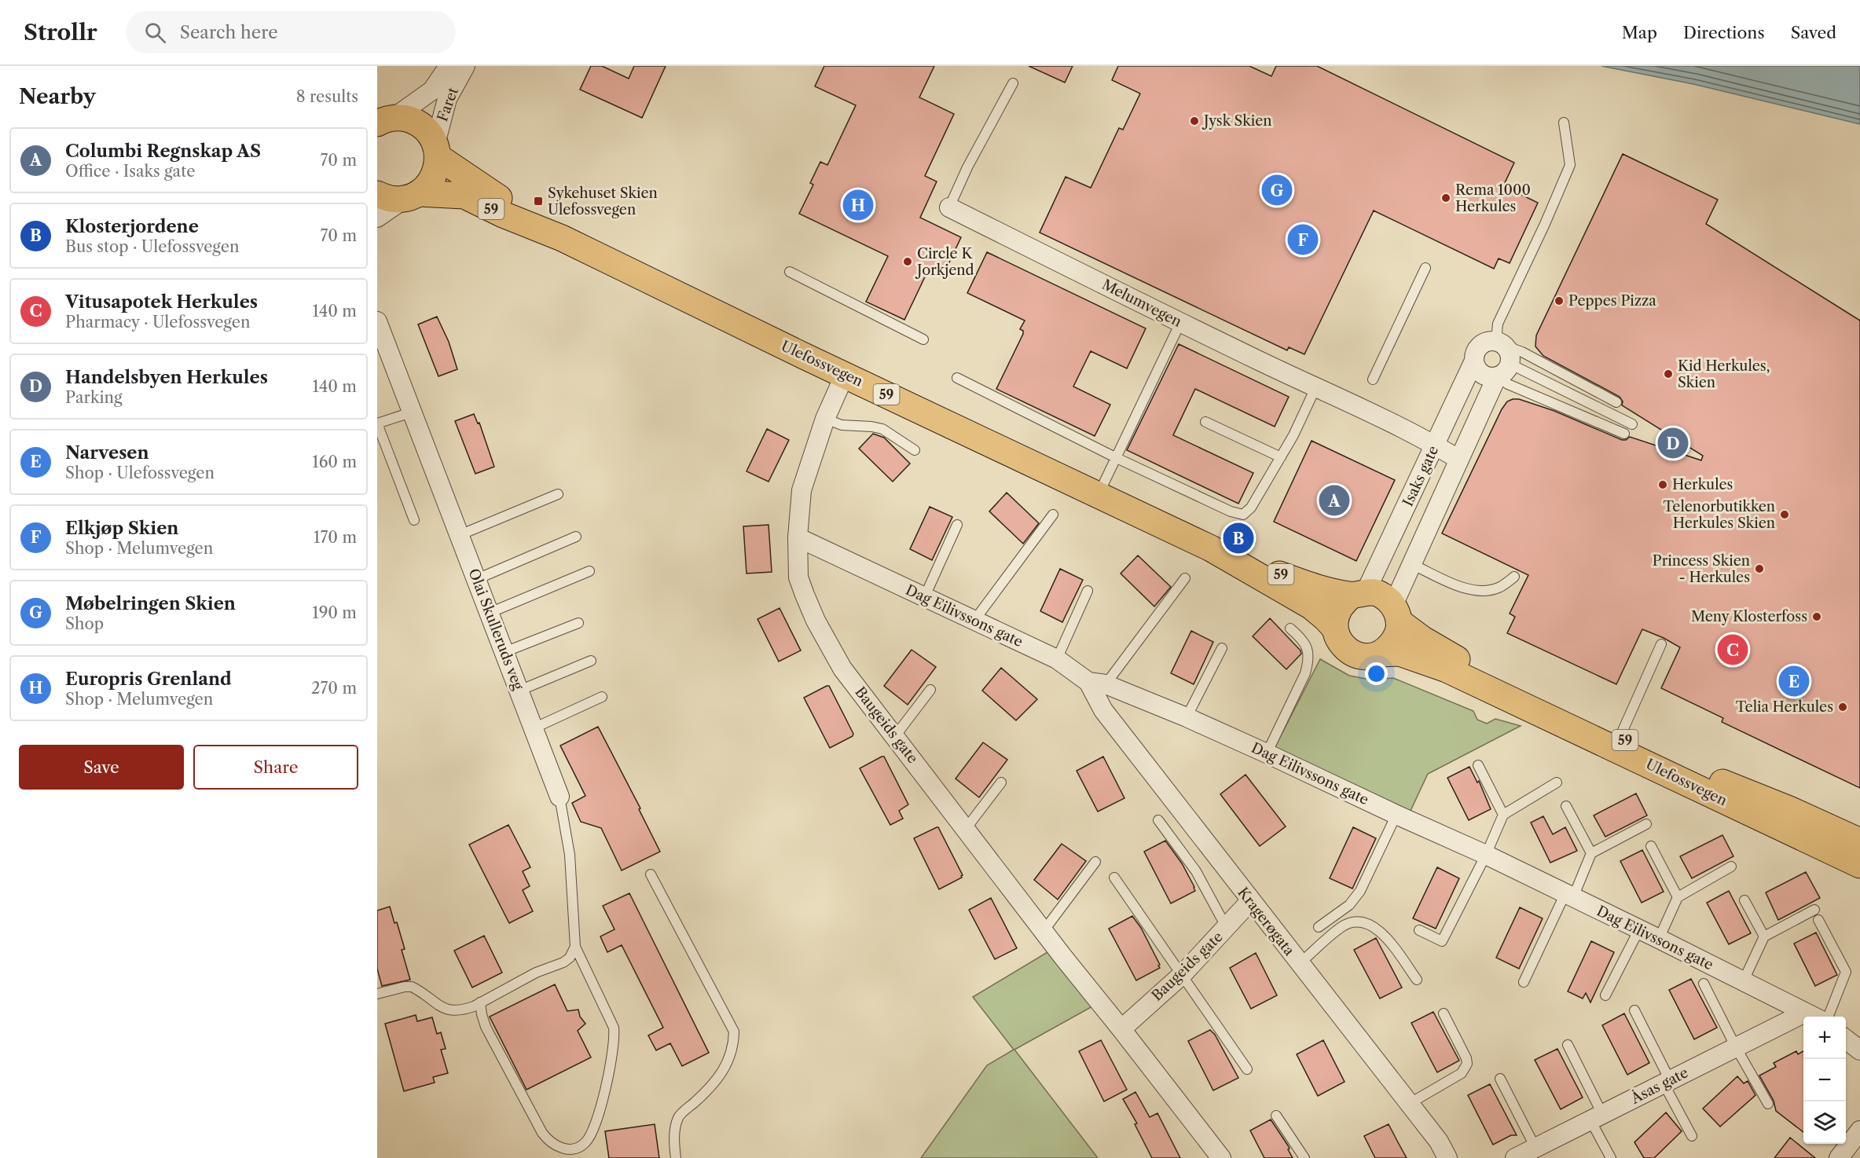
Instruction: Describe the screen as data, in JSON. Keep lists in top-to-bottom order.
{
  "streets": {
    "main road": ["59", "Ulefossvegen"],
    "street": [
      "Faret",
      "Melumvegen",
      "Isaks gate",
      "Dag Eilivssons gate",
      "Olai Skulleruds veg",
      "Baugeids gate",
      "Kragerøgata",
      "Åsas gate"
    ]
  },
  "crossings": [
    ["Faret", "59"],
    ["Faret", "Ulefossvegen"],
    ["59", "Ulefossvegen"],
    ["59", "Isaks gate"],
    ["Melumvegen", "Isaks gate"],
    ["Ulefossvegen", "Isaks gate"],
    ["Ulefossvegen", "Baugeids gate"],
    ["Dag Eilivssons gate", "Baugeids gate"],
    ["Dag Eilivssons gate", "Kragerøgata"],
    ["Baugeids gate", "Kragerøgata"]
  ],
  "places": {
    "other": [
      "Jysk Skien",
      "Rema 1000 Herkules",
      "Circle K Jorkjend",
      "Peppes Pizza",
      "Kid Herkules, Skien",
      "Herkules",
      "Telenorbutikken Herkules Skien",
      "Princess Skien - Herkules",
      "Meny Klosterfoss",
      "Telia Herkules"
    ],
    "transit": ["Sykehuset Skien Ulefossvegen"]
  },
  "page": {
    "header": "Strollr",
    "search": "Search here",
    "nav": ["Map", "Directions", "Saved"],
    "heading": ["Nearby", "8 results"],
    "list": [
      {
        "mark": "A",
        "name": "Columbi Regnskap AS",
        "note": "Office · Isaks gate",
        "value": "70 m"
      },
      {
        "mark": "B",
        "name": "Klosterjordene",
        "note": "Bus stop · Ulefossvegen",
        "value": "70 m"
      },
      {
        "mark": "C",
        "name": "Vitusapotek Herkules",
        "note": "Pharmacy · Ulefossvegen",
        "value": "140 m"
      },
      {
        "mark": "D",
        "name": "Handelsbyen Herkules",
        "note": "Parking",
        "value": "140 m"
      },
      {
        "mark": "E",
        "name": "Narvesen",
        "note": "Shop · Ulefossvegen",
        "value": "160 m"
      },
      {
        "mark": "F",
        "name": "Elkjøp Skien",
        "note": "Shop · Melumvegen",
        "value": "170 m"
      },
      {
        "mark": "G",
        "name": "Møbelringen Skien",
        "note": "Shop",
        "value": "190 m"
      },
      {
        "mark": "H",
        "name": "Europris Grenland",
        "note": "Shop · Melumvegen",
        "value": "270 m"
      }
    ],
    "pins": [
      "G",
      "H",
      "F",
      "D",
      "A",
      "B",
      "C",
      "E"
    ],
    "buttons": ["Save", "Share"],
    "map_buttons": ["+", "−"]
  }
}
